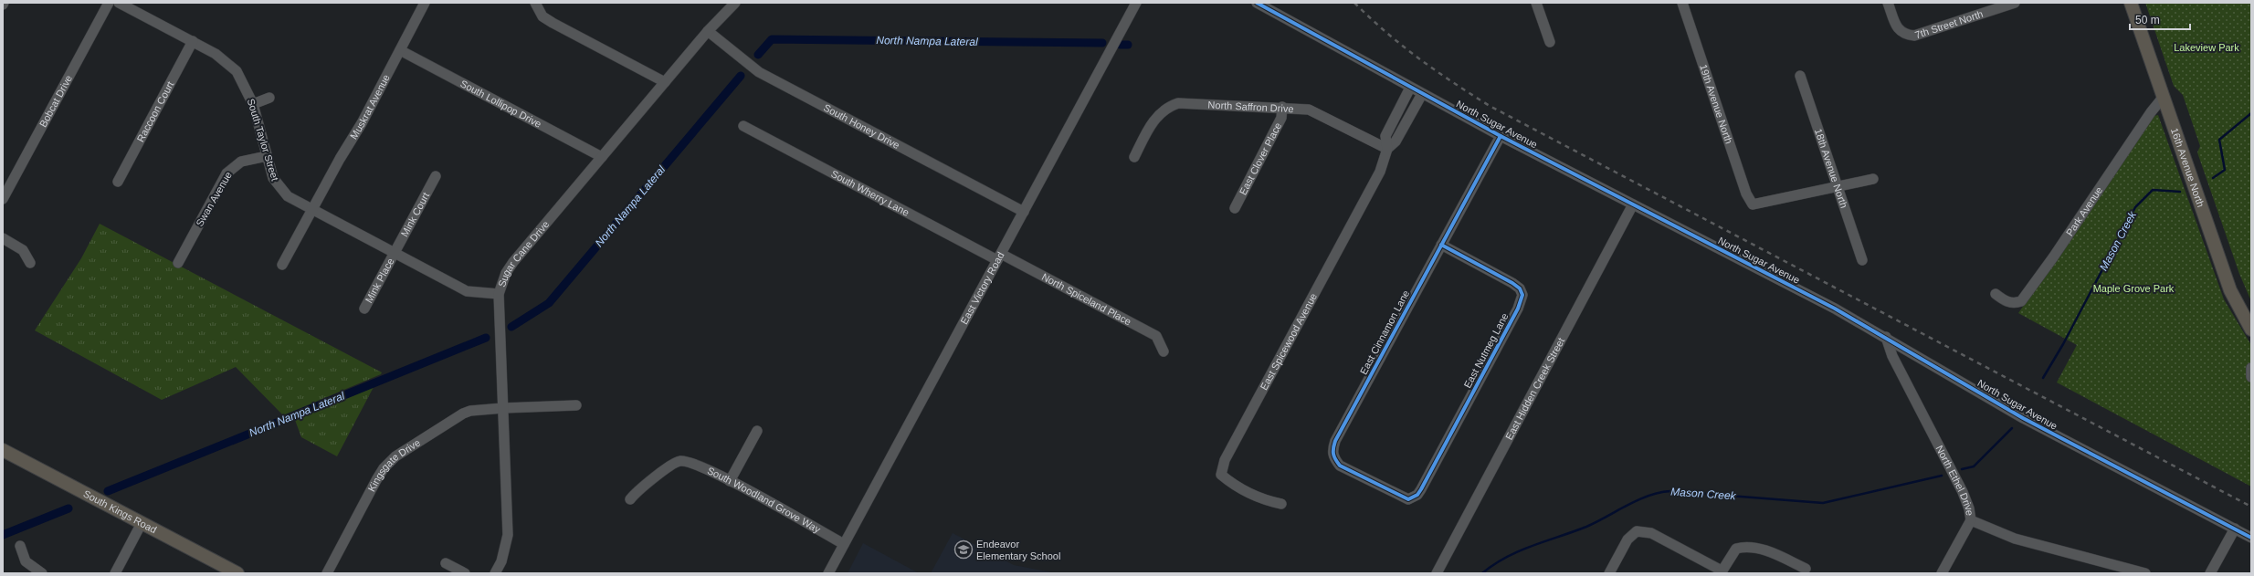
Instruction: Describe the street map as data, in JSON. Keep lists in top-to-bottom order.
{
  "streets": {
    "main road": ["16th Avenue North", "South Kings Road"],
    "street": [
      "7th Street North",
      "Bobcat Drive",
      "South Lollipop Drive",
      "19th Avenue North",
      "North Saffron Drive",
      "Muskrat Avenue",
      "Raccoon Court",
      "North Sugar Avenue",
      "South Honey Drive",
      "South Taylor Street",
      "East Clover Place",
      "18th Avenue North",
      "South Wherry Lane",
      "Swan Avenue",
      "Park Avenue",
      "Mink Court",
      "Sugar Cane Drive",
      "Mink Place",
      "East Victory Road",
      "North Spiceland Place",
      "East Cinnamon Lane",
      "East Spicewood Avenue",
      "East Nutmeg Lane",
      "East Hidden Creek Street",
      "Kingsgate Drive",
      "North Ethel Drive",
      "South Woodland Grove Way"
    ]
  },
  "crossings": [
    ["South Lollipop Drive", "Muskrat Avenue"],
    ["South Lollipop Drive", "Sugar Cane Drive"],
    ["19th Avenue North", "18th Avenue North"],
    ["North Saffron Drive", "East Clover Place"],
    ["North Saffron Drive", "East Spicewood Avenue"],
    ["Muskrat Avenue", "South Taylor Street"],
    ["Raccoon Court", "South Taylor Street"],
    ["North Sugar Avenue", "East Cinnamon Lane"],
    ["North Sugar Avenue", "East Spicewood Avenue"],
    ["North Sugar Avenue", "East Hidden Creek Street"],
    ["North Sugar Avenue", "North Ethel Drive"],
    ["South Honey Drive", "Sugar Cane Drive"],
    ["South Honey Drive", "East Victory Road"],
    ["South Taylor Street", "Swan Avenue"],
    ["South Taylor Street", "Mink Court"],
    ["South Taylor Street", "Sugar Cane Drive"],
    ["South Taylor Street", "Mink Place"],
    ["16th Avenue North", "Park Avenue"],
    ["South Wherry Lane", "East Victory Road"],
    ["South Wherry Lane", "North Spiceland Place"],
    ["Mink Court", "Mink Place"],
    ["Sugar Cane Drive", "Kingsgate Drive"],
    ["East Victory Road", "North Spiceland Place"],
    ["East Victory Road", "South Woodland Grove Way"],
    ["East Cinnamon Lane", "East Nutmeg Lane"]
  ],
  "water": ["North Nampa Lateral", "Mason Creek"],
  "parks": ["Lakeview Park", "Maple Grove Park"],
  "places": {
    "school or university": ["Endeavor Elementary School"]
  },
  "scale_bar": "50 m"
}
